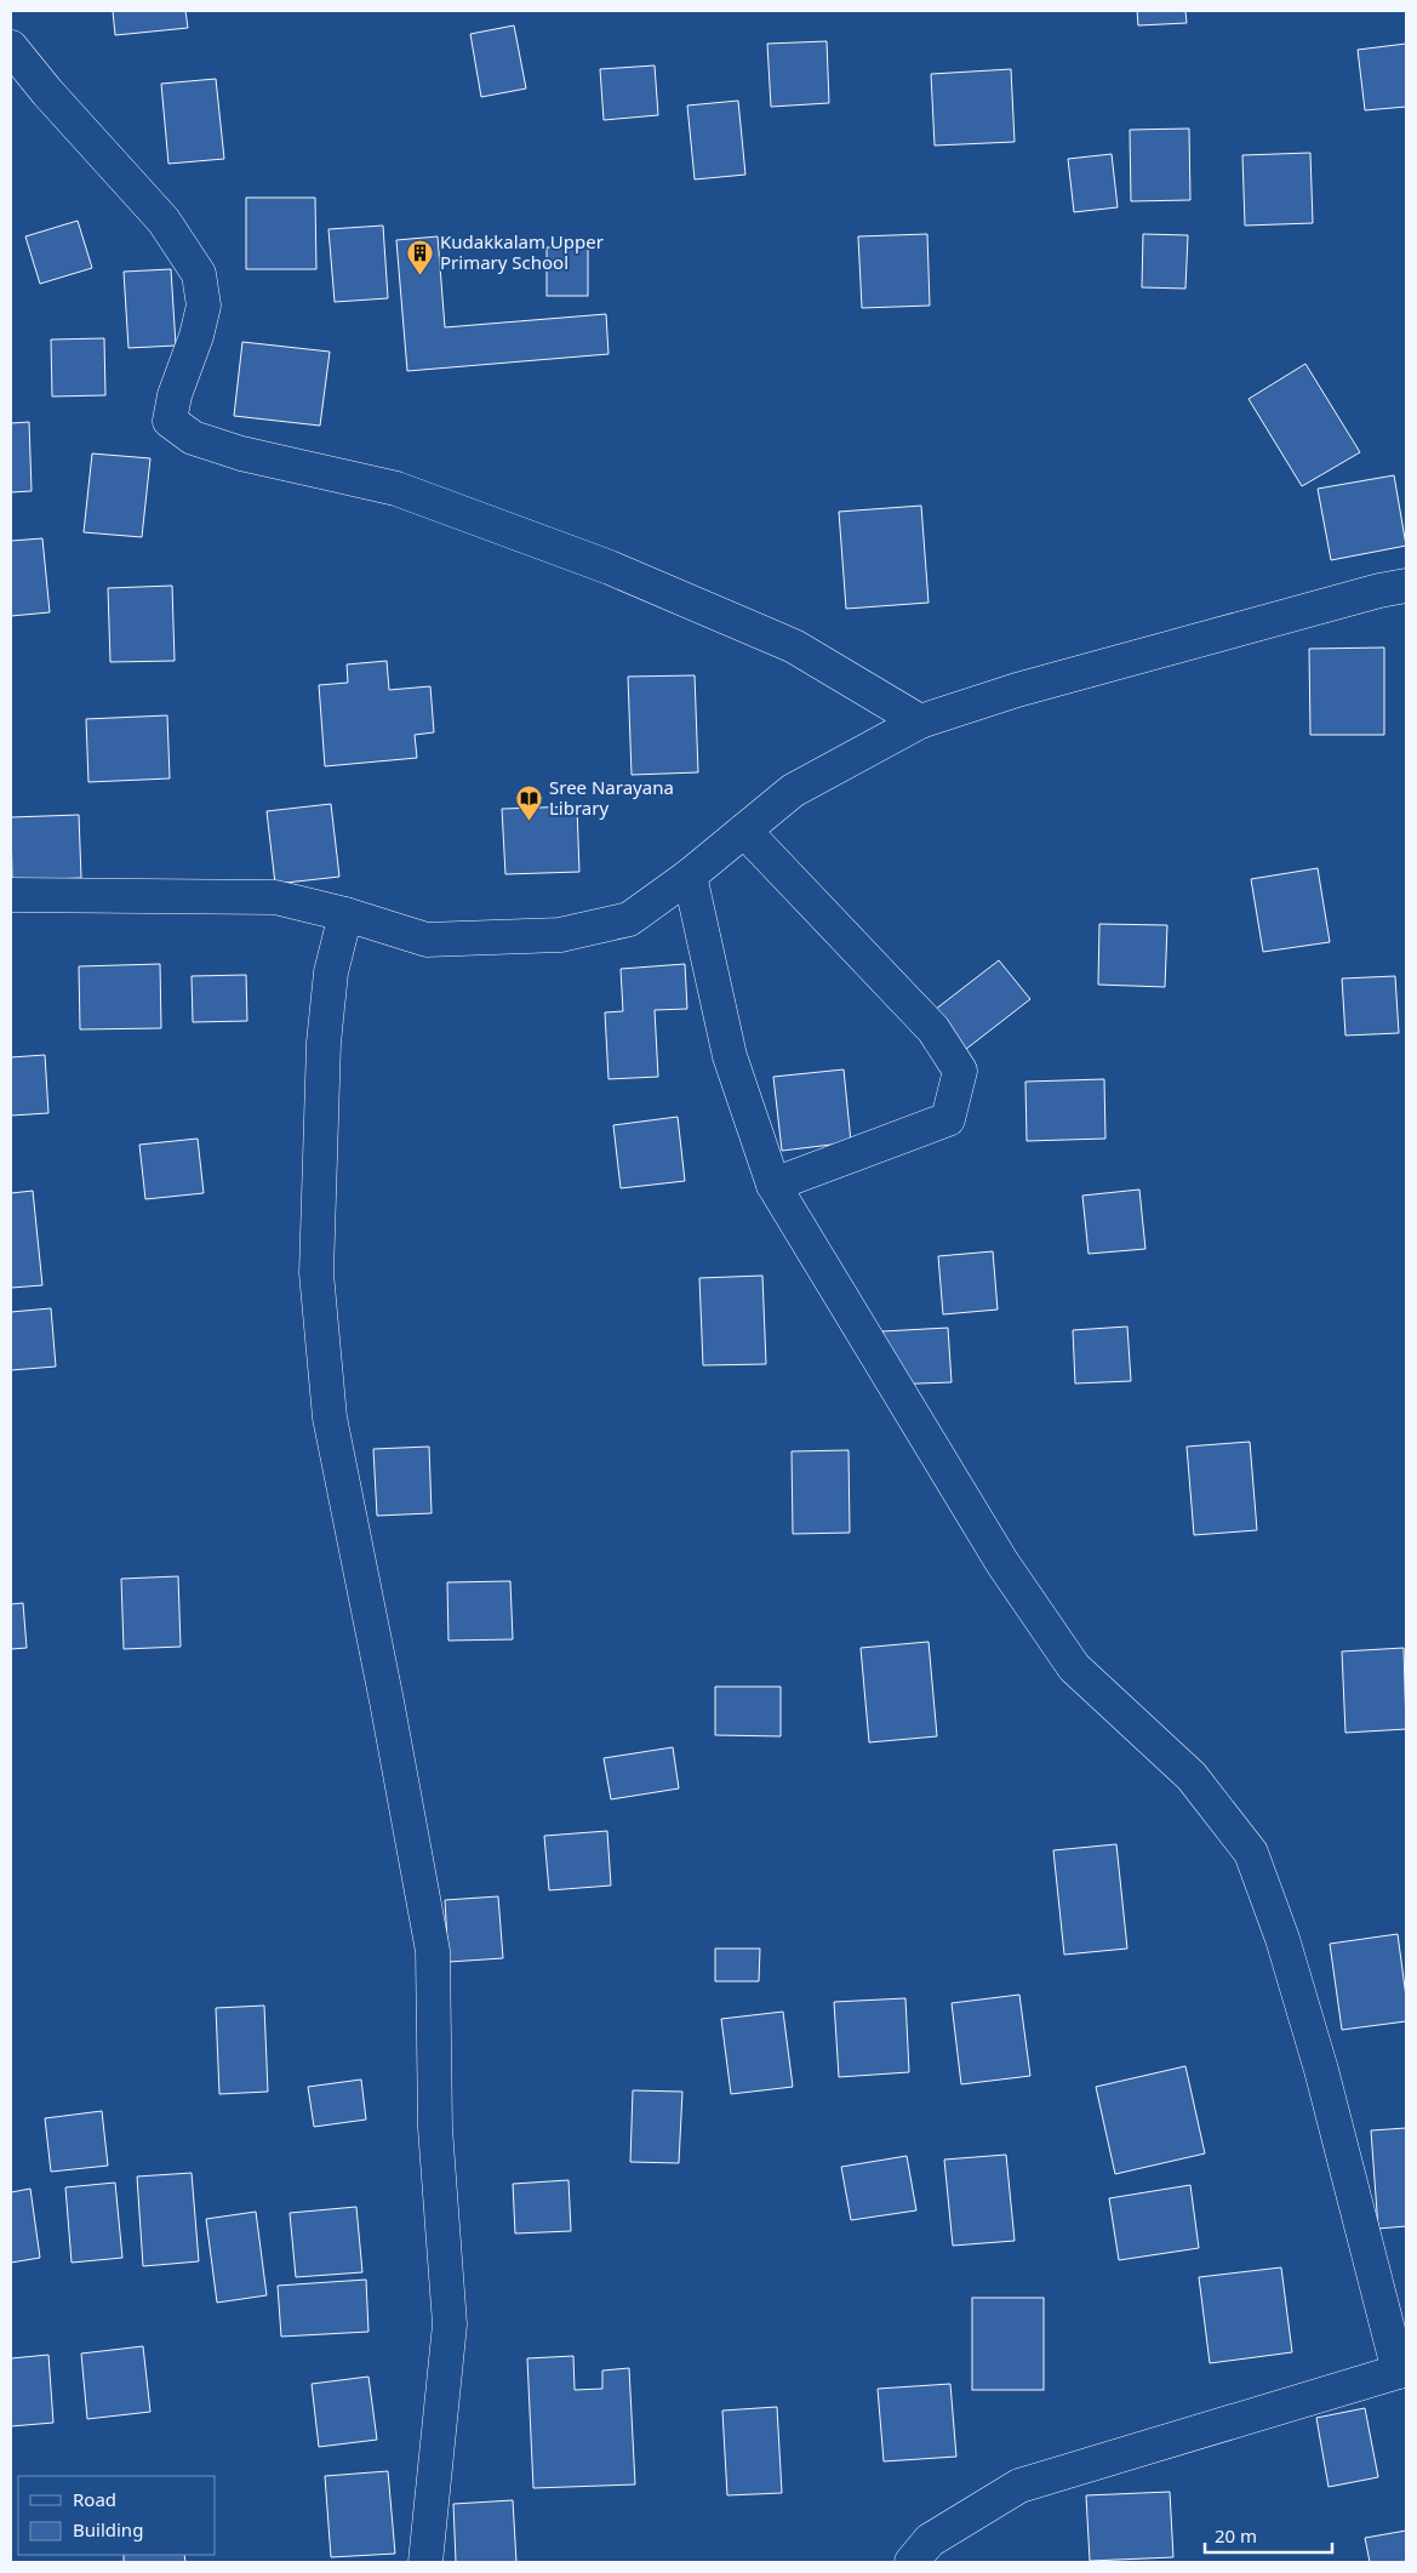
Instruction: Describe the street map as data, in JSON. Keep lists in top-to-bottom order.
{
  "places": {
    "building": ["Kudakkalam Upper Primary School"],
    "library": ["Sree Narayana Library"]
  },
  "legend": ["Road", "Building"],
  "scale_bar": "20 m"
}
